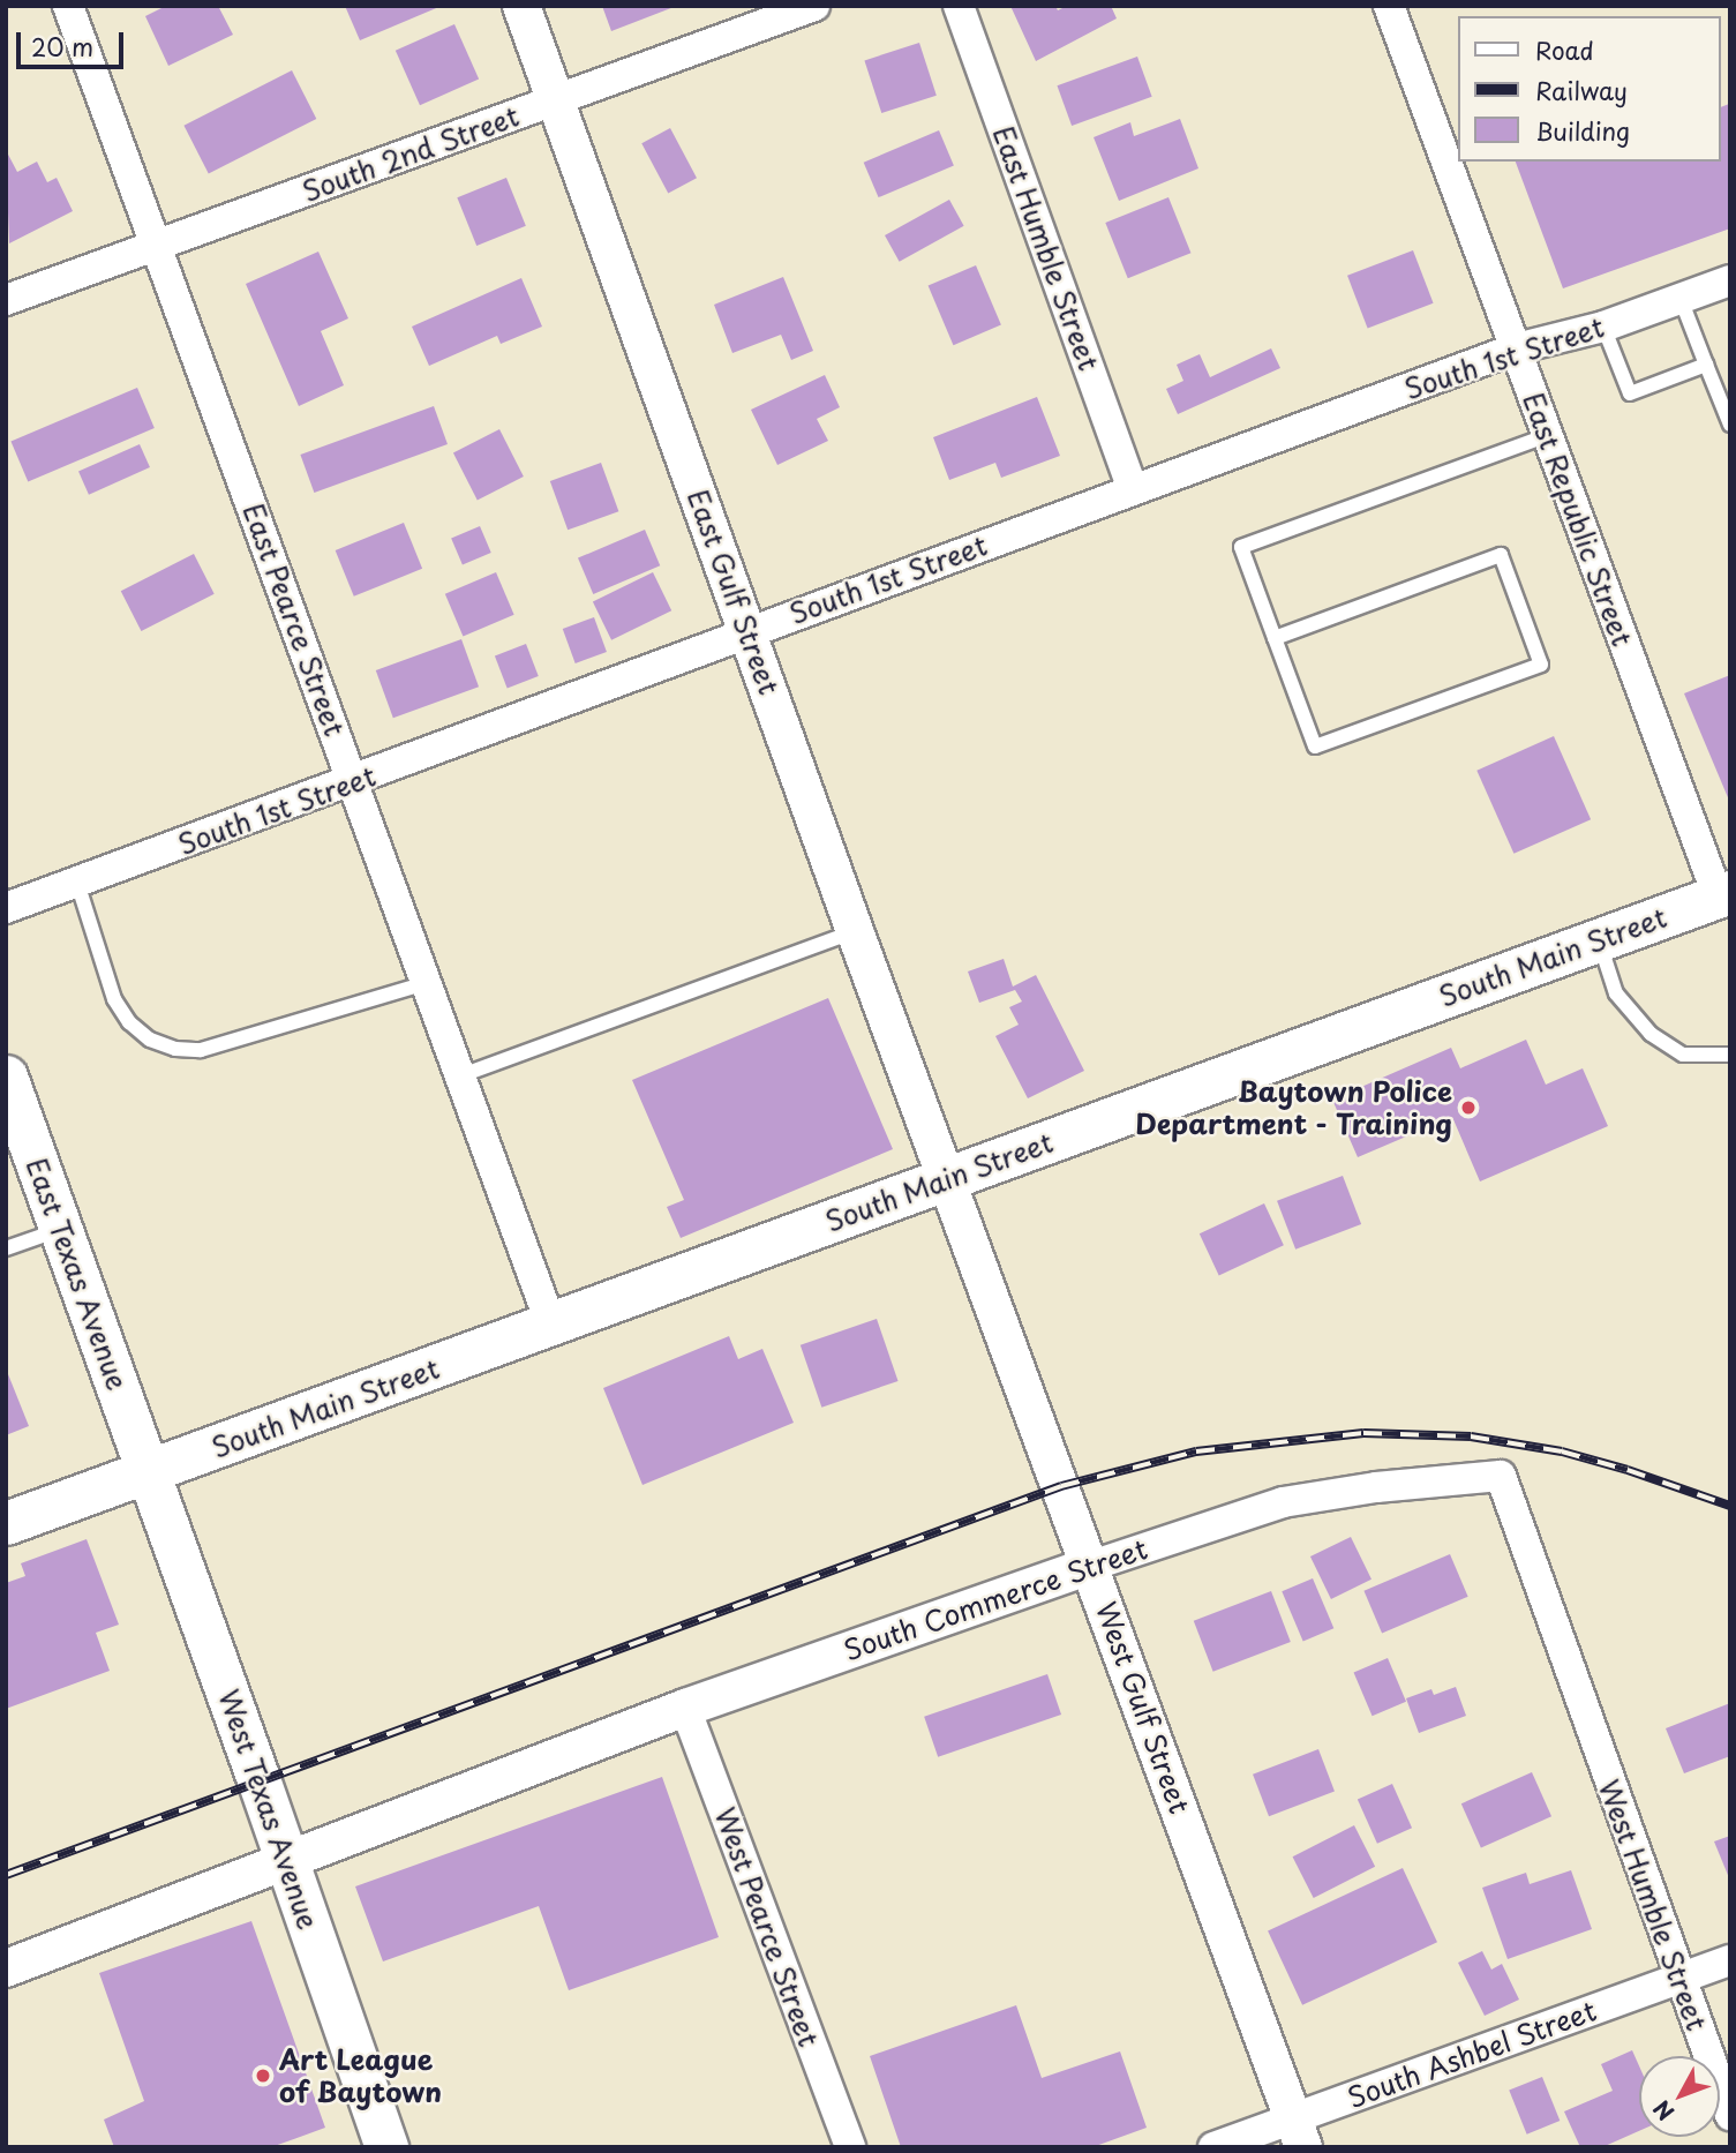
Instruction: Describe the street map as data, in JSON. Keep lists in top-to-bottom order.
{
  "streets": {
    "main road": ["South Main Street", "East Texas Avenue", "West Texas Avenue"],
    "street": [
      "South 2nd Street",
      "East Humble Street",
      "South 1st Street",
      "East Republic Street",
      "East Gulf Street",
      "East Pearce Street",
      "South Commerce Street",
      "West Gulf Street",
      "West Humble Street",
      "West Pearce Street",
      "South Ashbel Street"
    ]
  },
  "crossings": [
    ["South 2nd Street", "East Gulf Street"],
    ["South 2nd Street", "East Pearce Street"],
    ["East Humble Street", "South 1st Street"],
    ["South 1st Street", "East Republic Street"],
    ["South 1st Street", "East Gulf Street"],
    ["South 1st Street", "East Pearce Street"],
    ["East Republic Street", "South Main Street"],
    ["East Gulf Street", "South Main Street"],
    ["East Gulf Street", "West Gulf Street"],
    ["East Pearce Street", "South Main Street"],
    ["South Main Street", "East Texas Avenue"],
    ["South Main Street", "West Gulf Street"],
    ["South Main Street", "West Texas Avenue"],
    ["East Texas Avenue", "West Texas Avenue"],
    ["South Commerce Street", "West Gulf Street"],
    ["South Commerce Street", "West Texas Avenue"],
    ["South Commerce Street", "West Humble Street"],
    ["South Commerce Street", "West Pearce Street"],
    ["West Gulf Street", "South Ashbel Street"],
    ["West Humble Street", "South Ashbel Street"]
  ],
  "places": ["Baytown Police Department - Training", "Art League of Baytown"],
  "legend": ["Road", "Railway", "Building"],
  "scale_bar": "20 m",
  "north": "bottom left"
}
